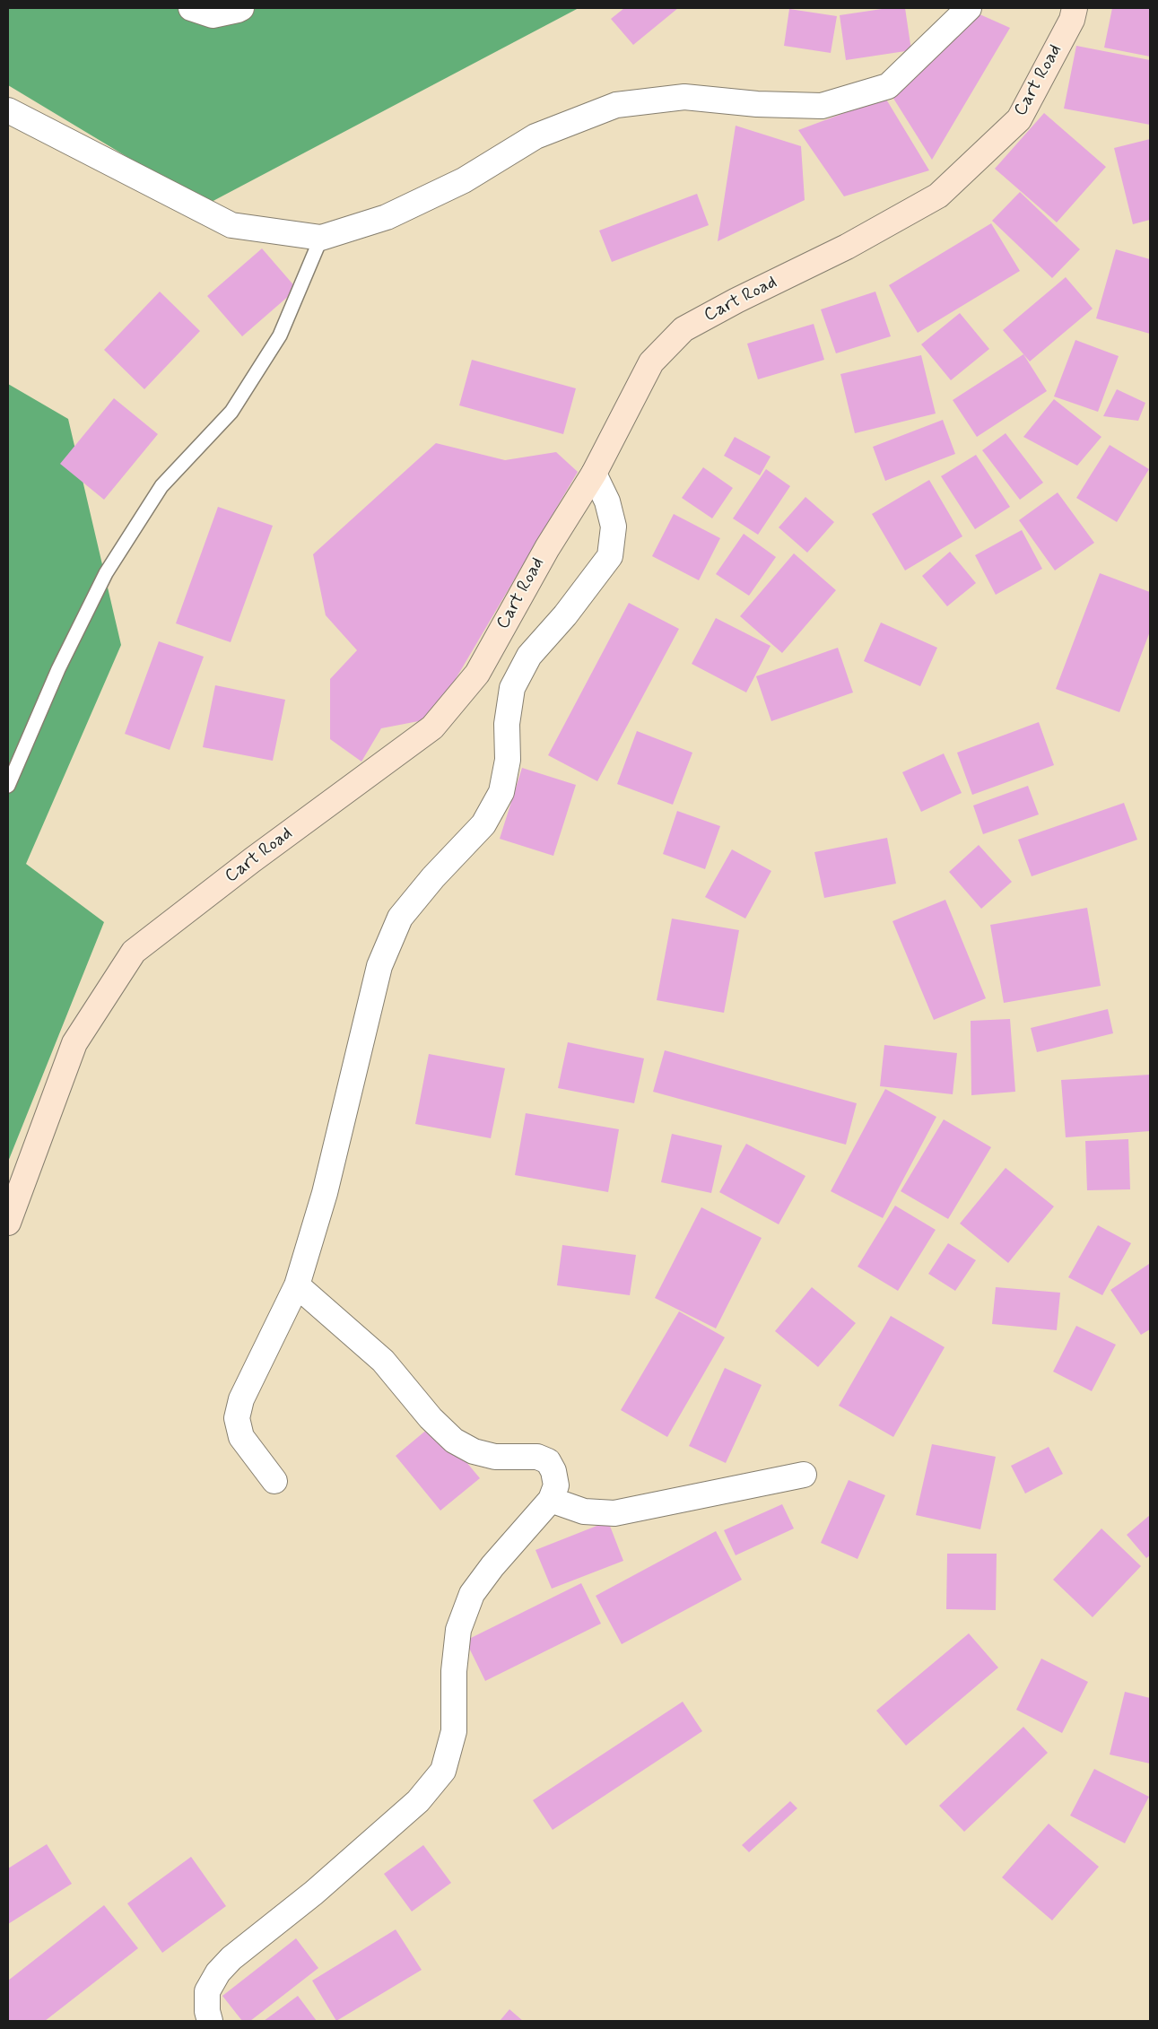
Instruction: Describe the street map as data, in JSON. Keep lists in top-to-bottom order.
{
  "streets": {
    "main road": ["Cart Road"]
  }
}
